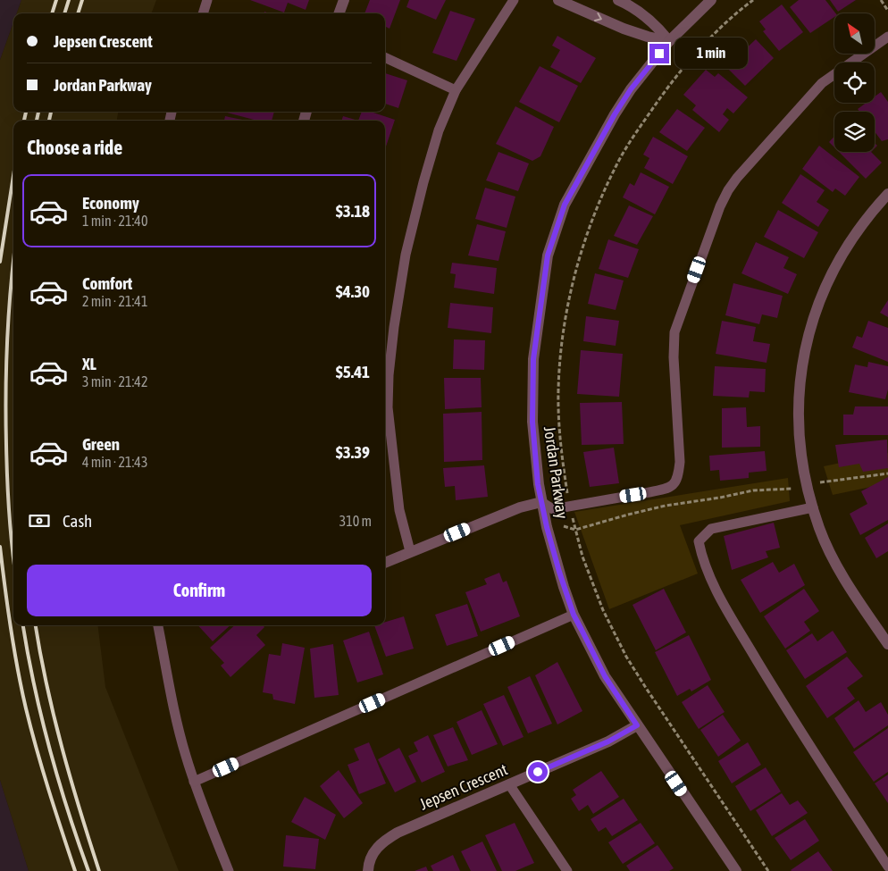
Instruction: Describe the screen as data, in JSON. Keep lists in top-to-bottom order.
{
  "streets": {
    "street": ["Jordan Parkway", "Jepsen Crescent"]
  },
  "crossings": [
    ["Jordan Parkway", "Jepsen Crescent"]
  ],
  "north": "top left",
  "page": {
    "banner": ["Jepsen Crescent", "Jordan Parkway"],
    "bubble": "1 min",
    "heading": "Choose a ride",
    "list": [
      {
        "name": "Economy",
        "note": "1 min · 21:40",
        "value": "$3.18"
      },
      {
        "name": "Comfort",
        "note": "2 min · 21:41",
        "value": "$4.30"
      },
      {
        "name": "XL",
        "note": "3 min · 21:42",
        "value": "$5.41"
      },
      {
        "name": "Green",
        "note": "4 min · 21:43",
        "value": "$3.39"
      }
    ],
    "pay": ["Cash", "310 m"],
    "buttons": "Confirm"
  }
}
